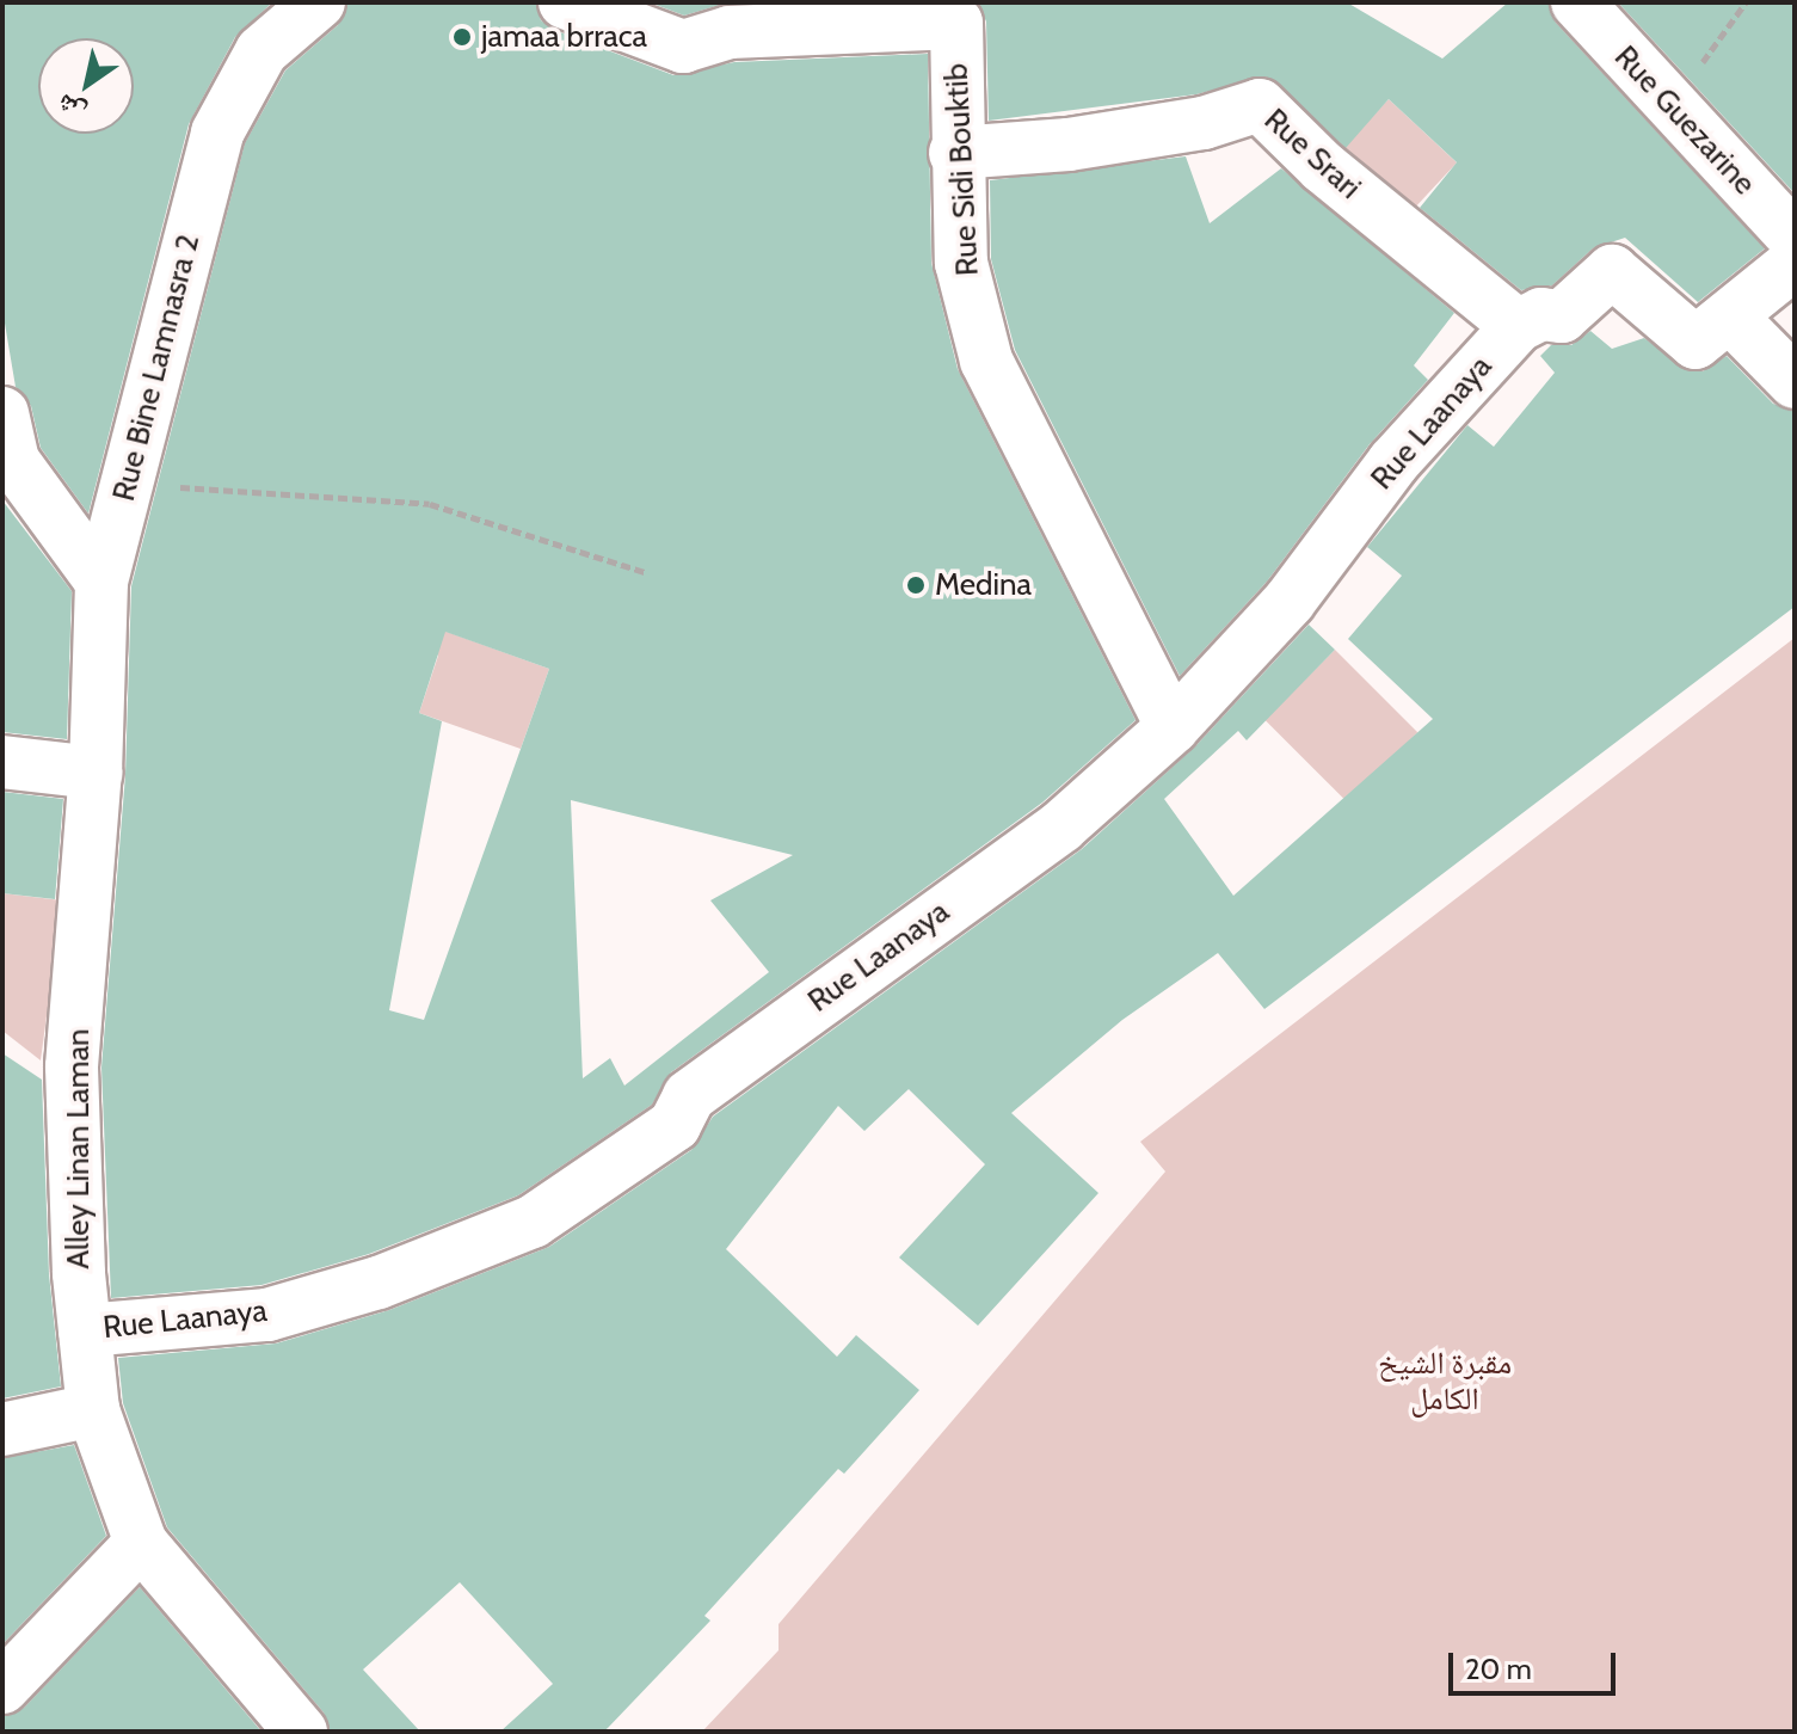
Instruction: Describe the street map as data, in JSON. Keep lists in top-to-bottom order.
{
  "streets": {
    "street": [
      "Rue Guezarine",
      "Rue Srari",
      "Rue Sidi Bouktib",
      "Rue Bine Lamnasra 2",
      "Rue Laanaya",
      "Alley Linan Laman"
    ]
  },
  "crossings": [
    ["Rue Srari", "Rue Sidi Bouktib"],
    ["Rue Srari", "Rue Laanaya"],
    ["Rue Sidi Bouktib", "Rue Laanaya"],
    ["Rue Bine Lamnasra 2", "Alley Linan Laman"],
    ["Rue Laanaya", "Alley Linan Laman"]
  ],
  "parks": ["مقبرة الشيخ الكامل"],
  "places": ["jamaa brraca", "Medina"],
  "scale_bar": "20 m",
  "north": "bottom left"
}
